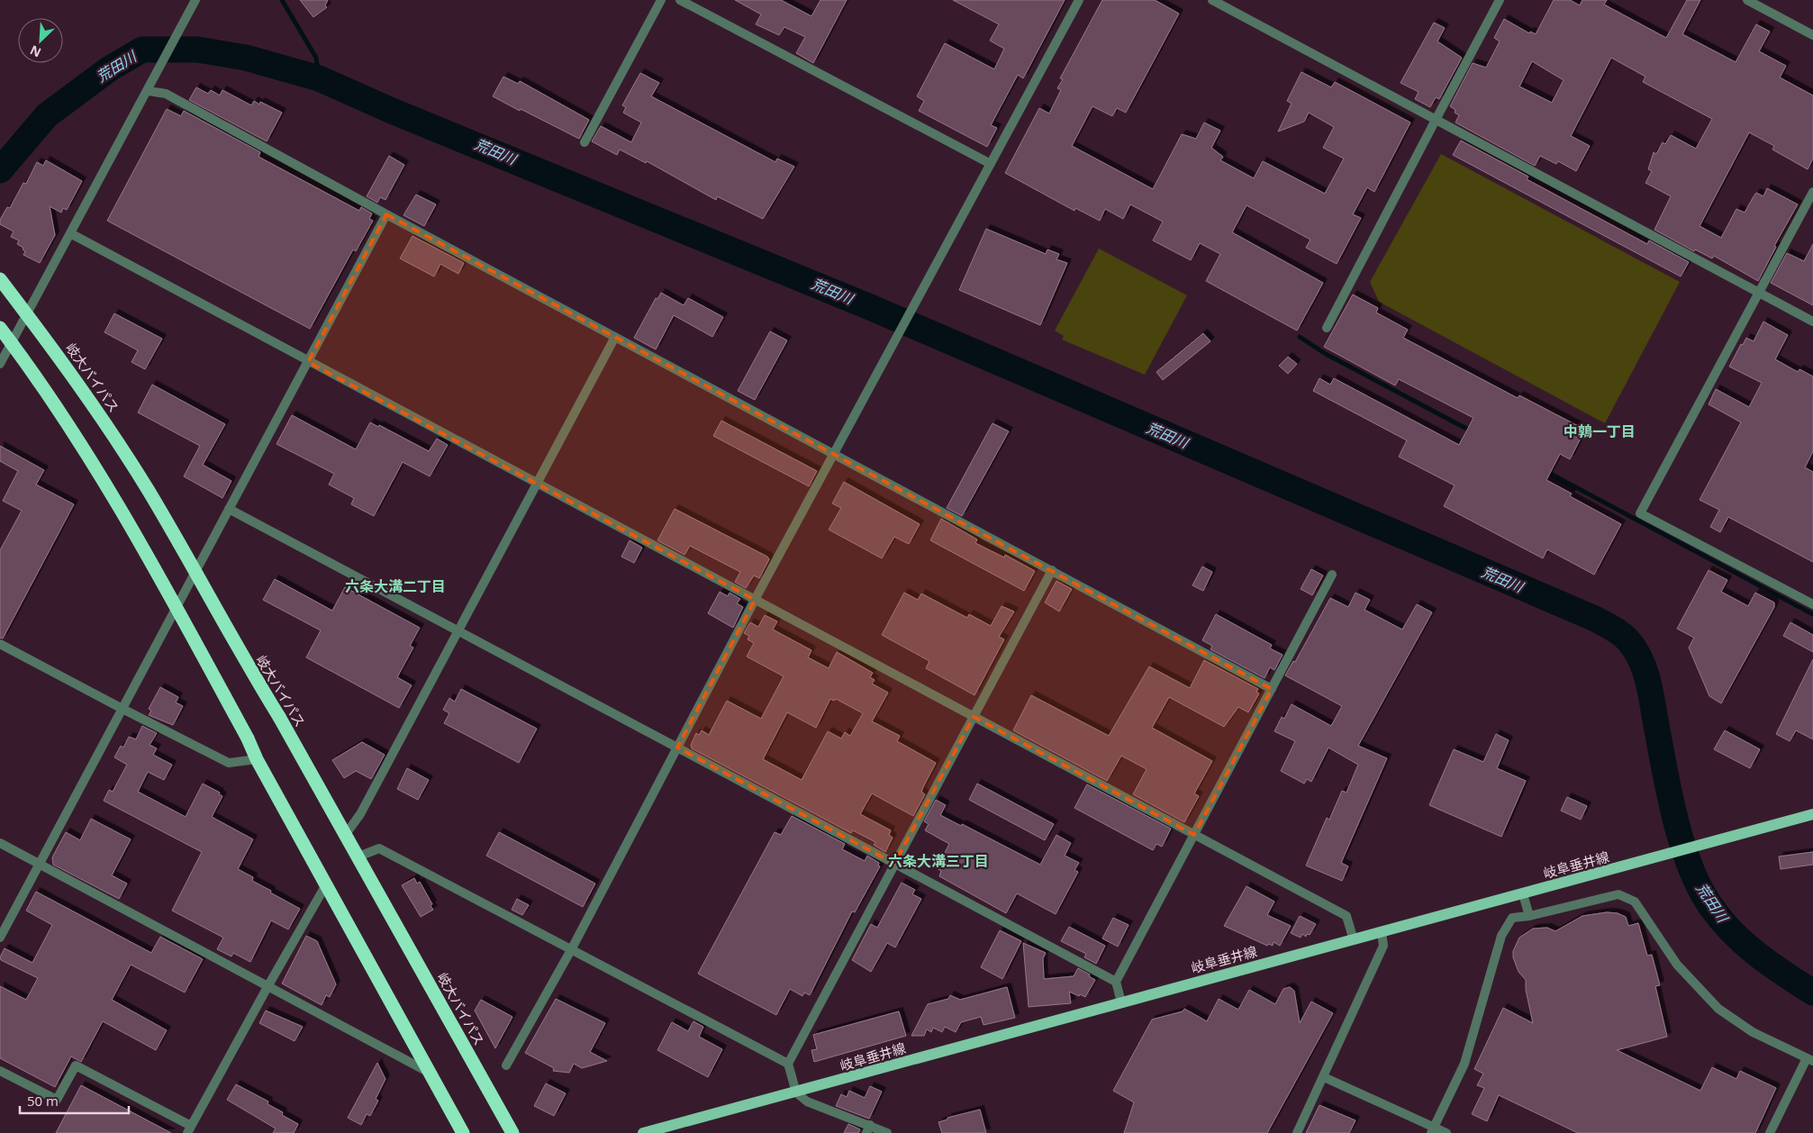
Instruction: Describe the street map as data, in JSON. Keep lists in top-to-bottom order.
{
  "streets": {
    "highway": ["岐大バイパス"],
    "main road": ["岐阜垂井線"]
  },
  "districts": ["中鶉一丁目", "六条大溝二丁目", "六条大溝三丁目"],
  "water": ["荒田川"],
  "scale_bar": "50 m",
  "north": "bottom left"
}
